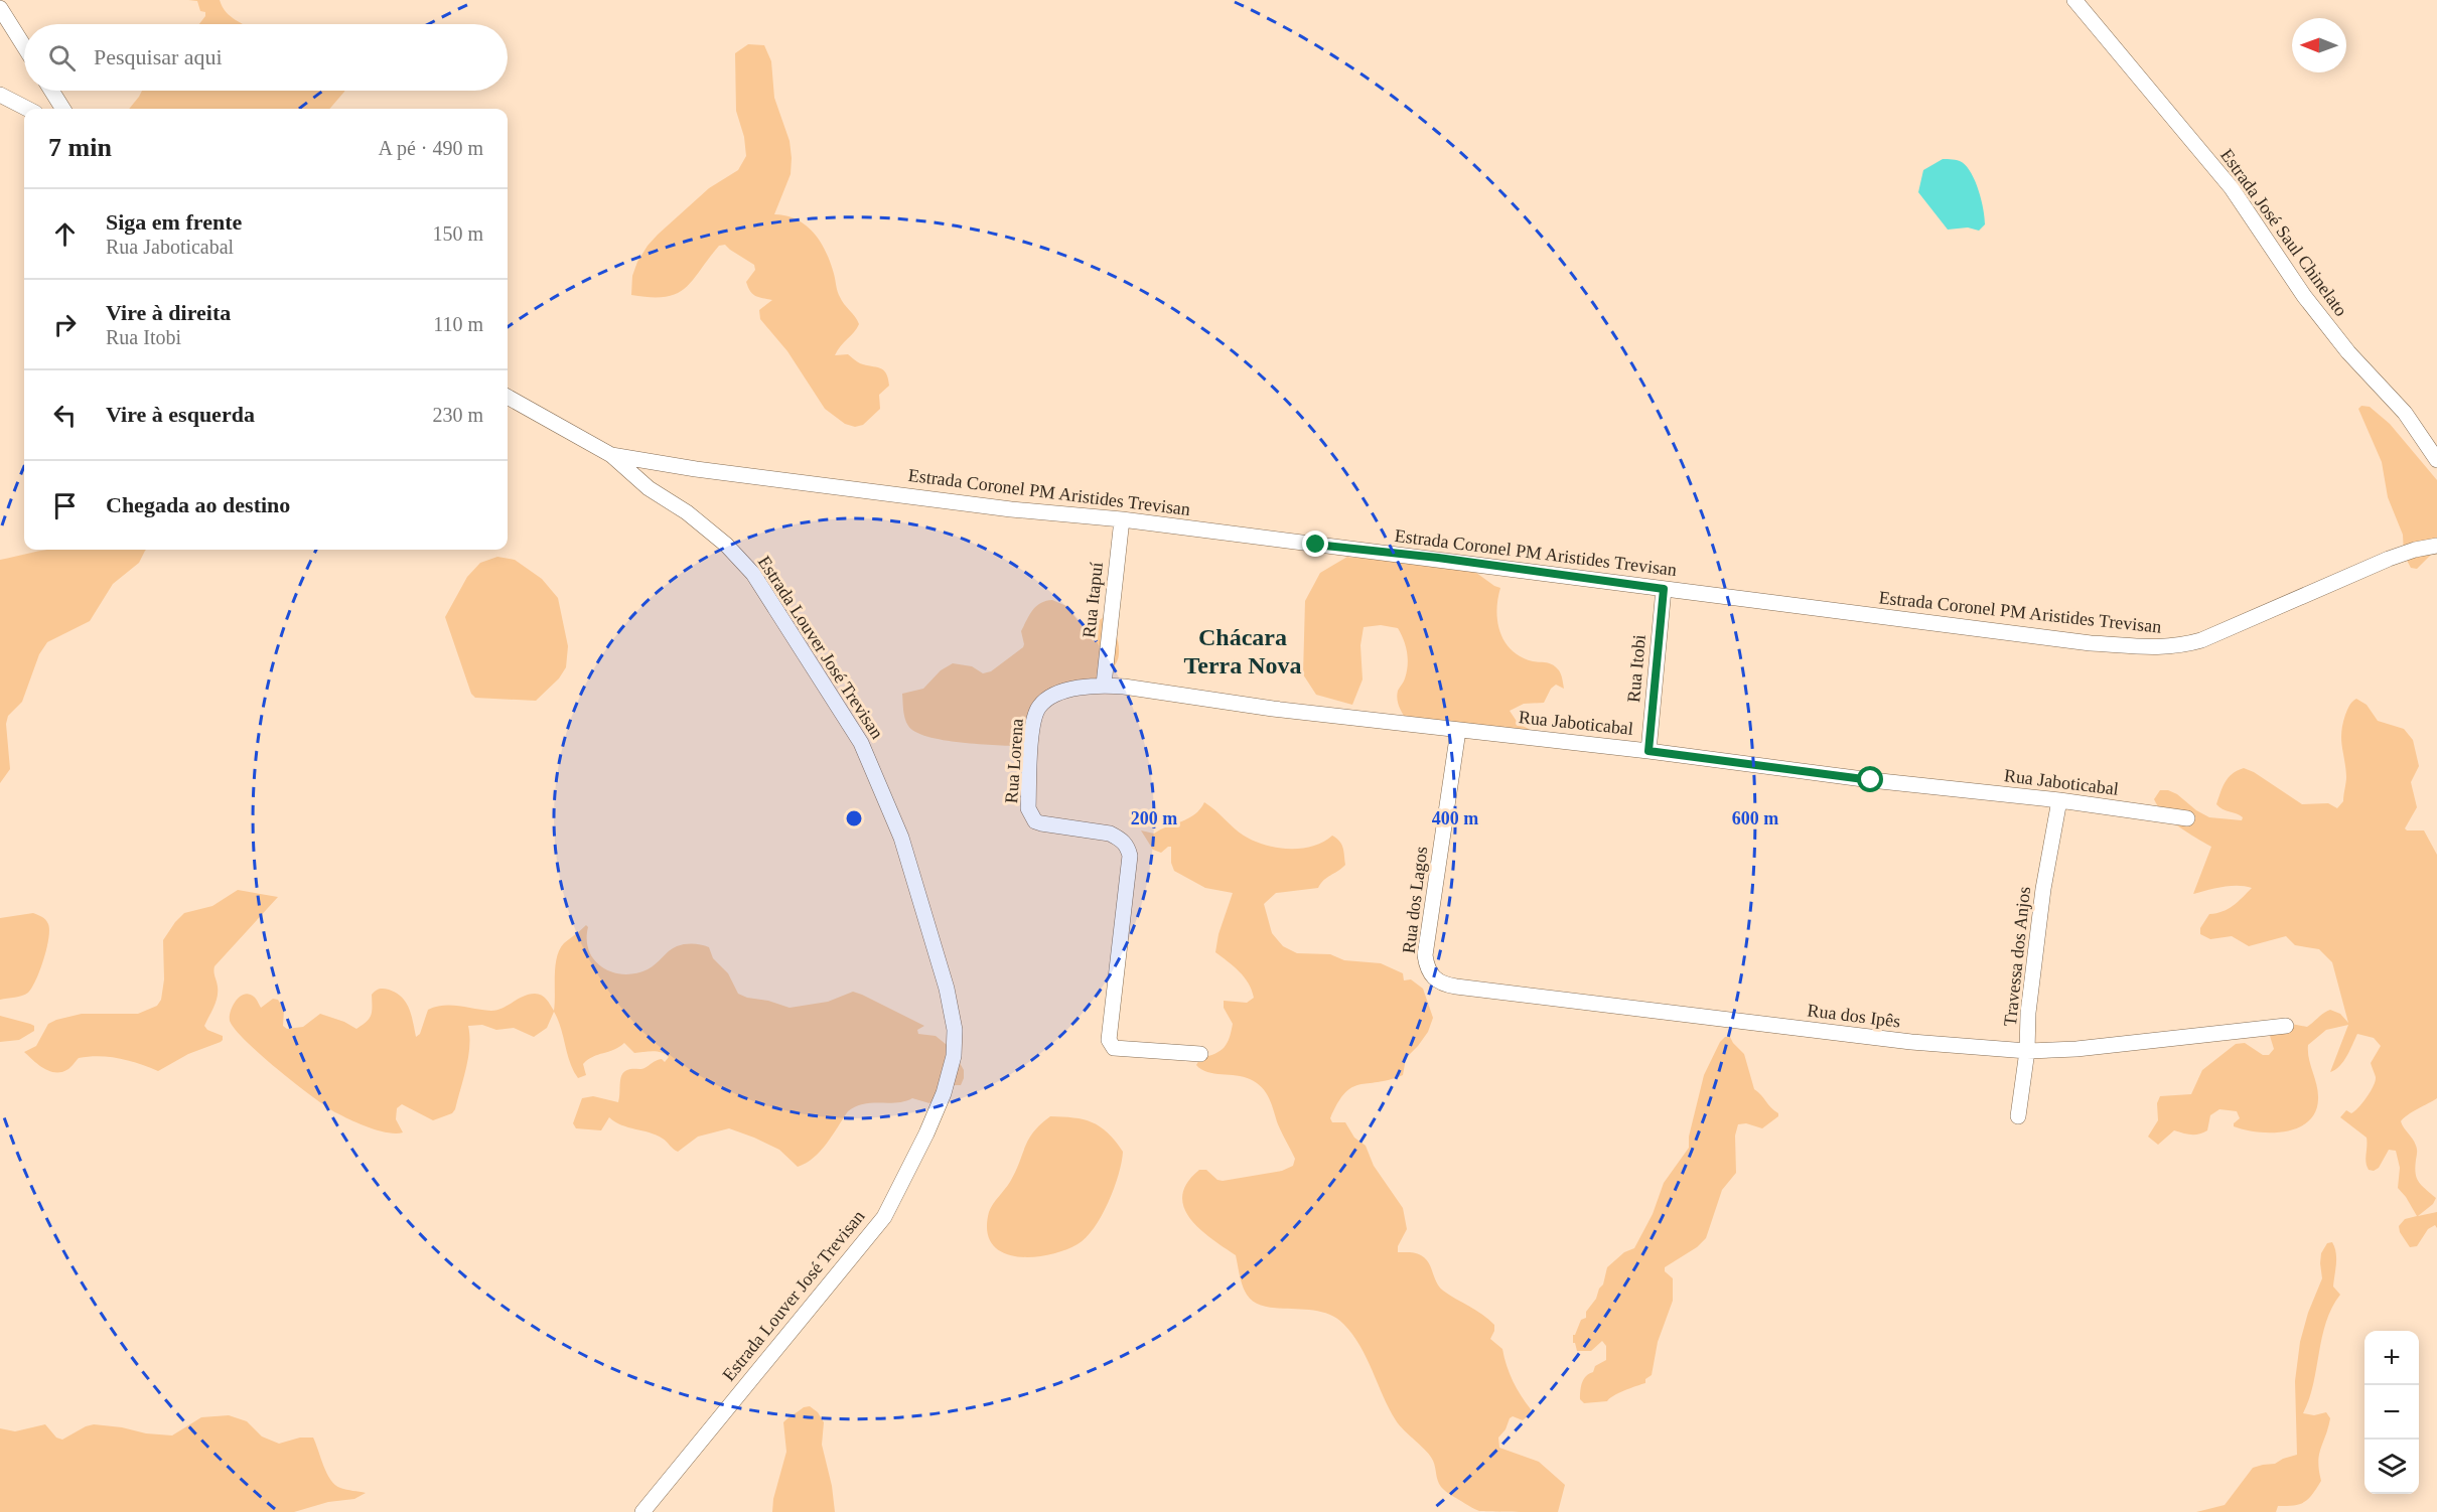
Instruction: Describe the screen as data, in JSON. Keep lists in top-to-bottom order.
{
  "streets": {
    "street": [
      "Estrada José Saul Chinelato",
      "Estrada Coronel PM Aristides Trevisan",
      "Rua Itapuí",
      "Estrada Louver José Trevisan",
      "Rua Itobi",
      "Rua Jaboticabal",
      "Rua Lorena",
      "Rua dos Lagos",
      "Travessa dos Anjos",
      "Rua dos Ipês"
    ]
  },
  "crossings": [
    ["Estrada Coronel PM Aristides Trevisan", "Rua Itapuí"],
    ["Estrada Coronel PM Aristides Trevisan", "Estrada Louver José Trevisan"],
    ["Estrada Coronel PM Aristides Trevisan", "Rua Itobi"],
    ["Rua Itapuí", "Rua Jaboticabal"],
    ["Rua Itapuí", "Rua Lorena"],
    ["Rua Itobi", "Rua Jaboticabal"],
    ["Rua Jaboticabal", "Rua Lorena"],
    ["Rua Jaboticabal", "Rua dos Lagos"],
    ["Rua Jaboticabal", "Travessa dos Anjos"],
    ["Rua dos Lagos", "Rua dos Ipês"],
    ["Travessa dos Anjos", "Rua dos Ipês"]
  ],
  "districts": ["Chácara Terra Nova"],
  "north": "left",
  "page": {
    "search": "Pesquisar aqui",
    "heading": ["7 min", "A pé · 490 m"],
    "list": [
      ["Siga em frente", "Rua Jaboticabal", "150 m"],
      ["Vire à direita", "Rua Itobi", "110 m"],
      ["Vire à esquerda", "230 m"],
      "Chegada ao destino"
    ],
    "map_buttons": ["+", "−"]
  },
  "rings": ["200 m", "400 m", "600 m"]
}
